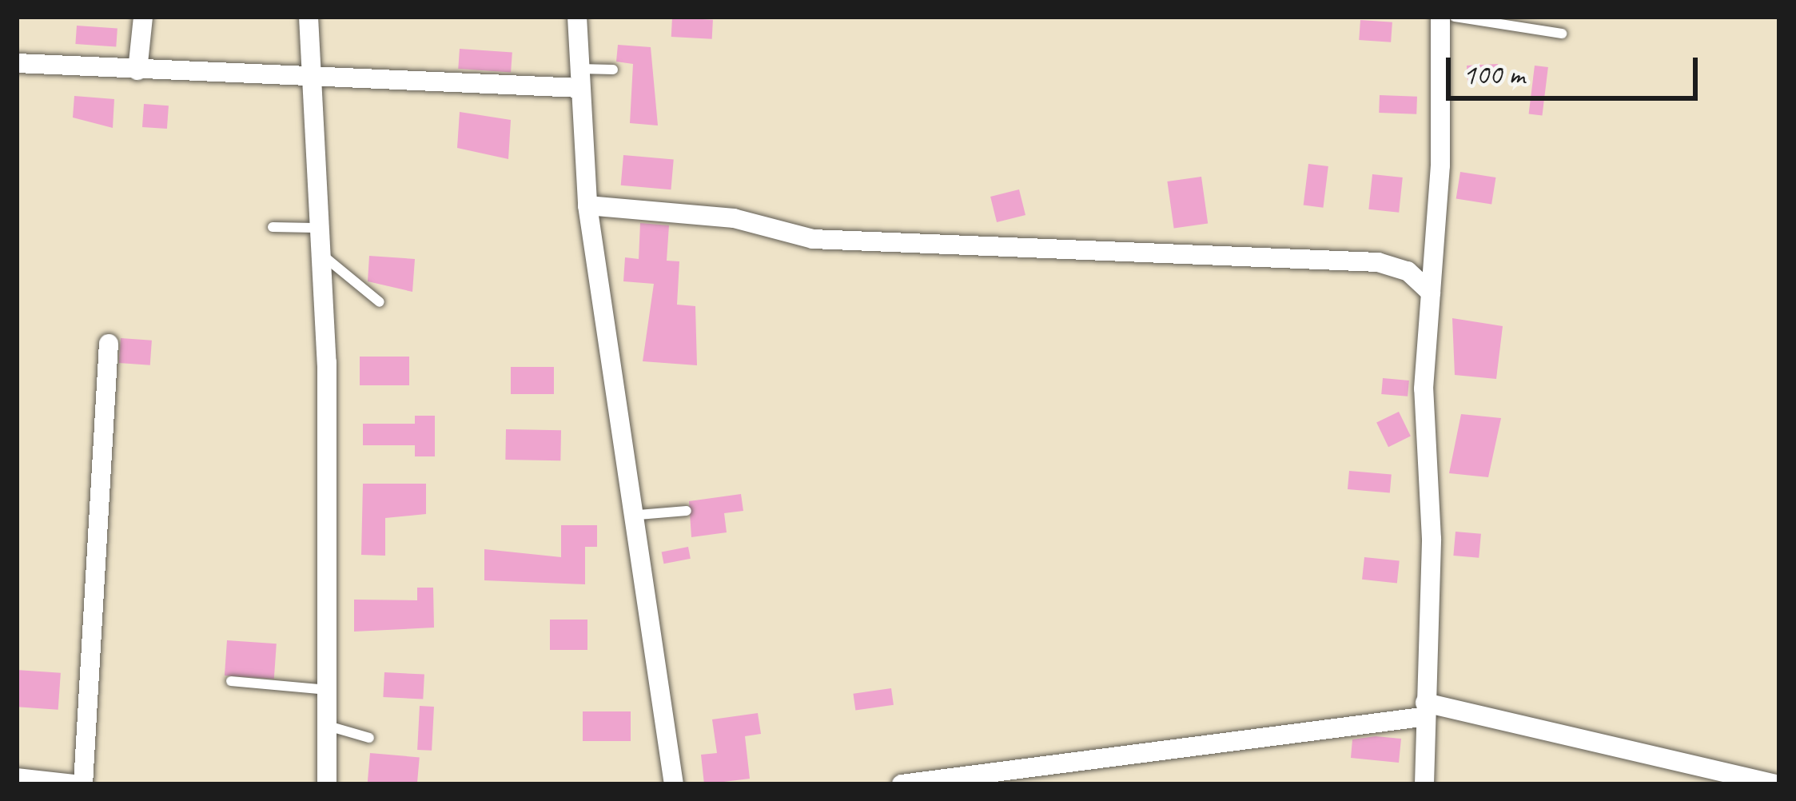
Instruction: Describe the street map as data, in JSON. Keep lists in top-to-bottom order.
{
  "scale_bar": "100 m"
}
